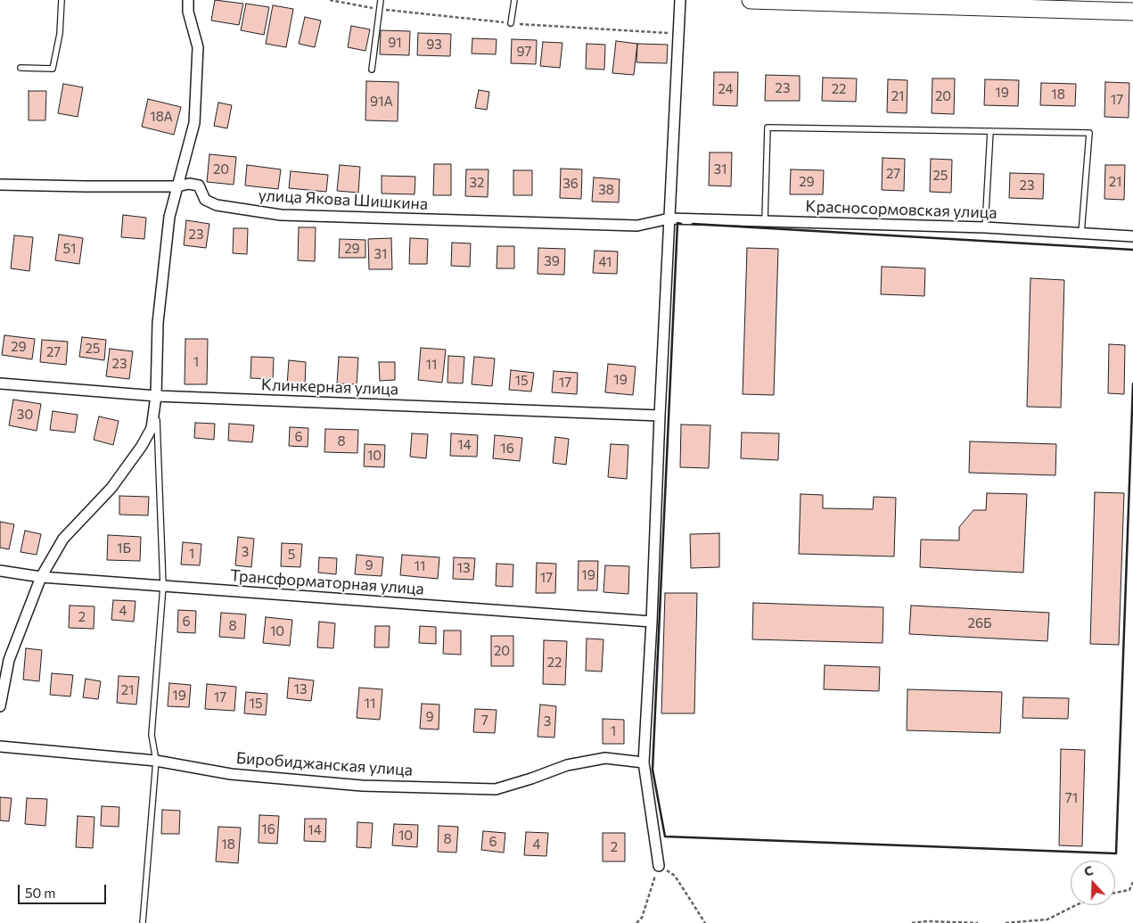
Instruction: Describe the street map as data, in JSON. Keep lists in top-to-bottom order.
{
  "streets": {
    "street": [
      "улица Якова Шишкина",
      "Красносормовская улица",
      "Клинкерная улица",
      "Трансформаторная улица",
      "Биробиджанская улица"
    ]
  },
  "crossings": [
    ["улица Якова Шишкина", "Красносормовская улица"]
  ],
  "house_numbers": [
    "91",
    "93",
    "97",
    "23",
    "24",
    "22",
    "19",
    "18",
    "21",
    "20",
    "17",
    "91А",
    "18А",
    "20",
    "31",
    "27",
    "25",
    "29",
    "21",
    "32",
    "36",
    "23",
    "38",
    "23",
    "51",
    "29",
    "31",
    "39",
    "41",
    "29",
    "25",
    "27",
    "1",
    "23",
    "11",
    "19",
    "15",
    "17",
    "30",
    "6",
    "8",
    "14",
    "16",
    "10",
    "1Б",
    "3",
    "1",
    "5",
    "9",
    "11",
    "13",
    "19",
    "17",
    "4",
    "2",
    "6",
    "26Б",
    "8",
    "10",
    "20",
    "22",
    "13",
    "21",
    "19",
    "17",
    "15",
    "11",
    "9",
    "7",
    "3",
    "1",
    "71",
    "16",
    "14",
    "10",
    "8",
    "6",
    "18",
    "4",
    "2"
  ],
  "scale_bar": "50 m",
  "north": "top"
}
